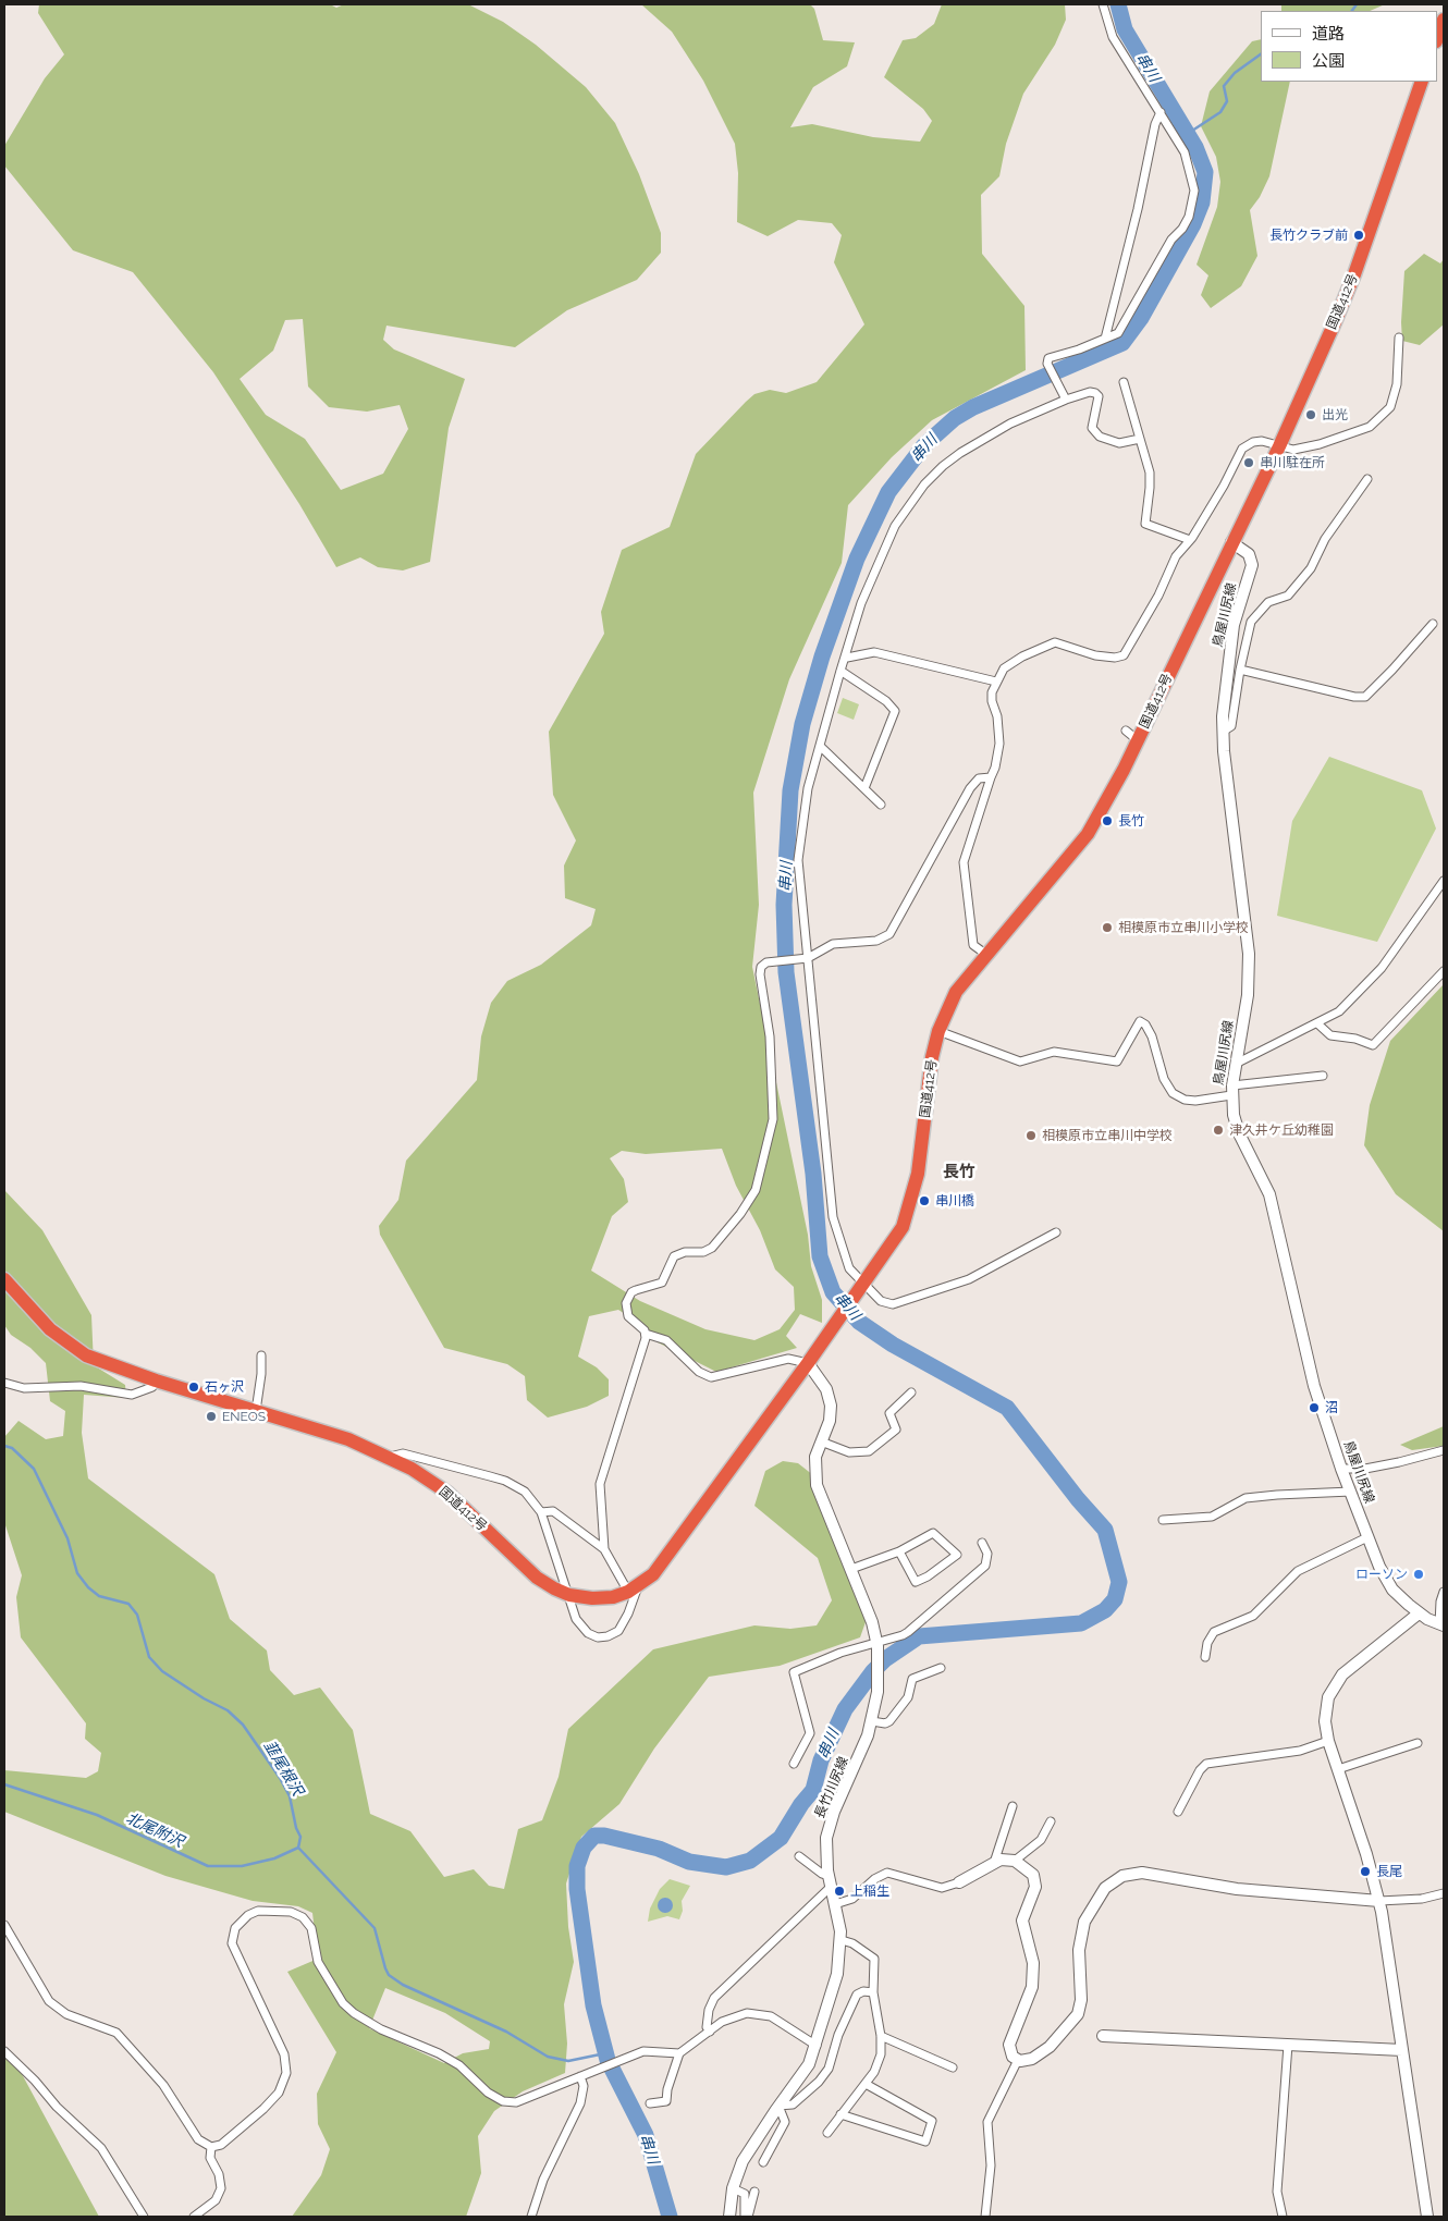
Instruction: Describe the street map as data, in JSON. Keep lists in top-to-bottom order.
{
  "streets": {
    "highway": ["国道412号"],
    "main road": ["鳥屋川尻線", "長竹川尻線"]
  },
  "crossings": [
    ["国道412号", "鳥屋川尻線"],
    ["国道412号", "長竹川尻線"]
  ],
  "districts": ["長竹"],
  "water": ["串川", "韮尾根沢", "北尾附沢"],
  "places": [
    "長竹クラブ前",
    "出光",
    "串川駐在所",
    "長竹",
    "相模原市立串川小学校",
    "津久井ケ丘幼稚園",
    "相模原市立串川中学校",
    "串川橋",
    "石ヶ沢",
    "沼",
    "ENEOS",
    "ローソン",
    "長尾",
    "上稲生"
  ],
  "legend": ["道路", "公園"]
}
